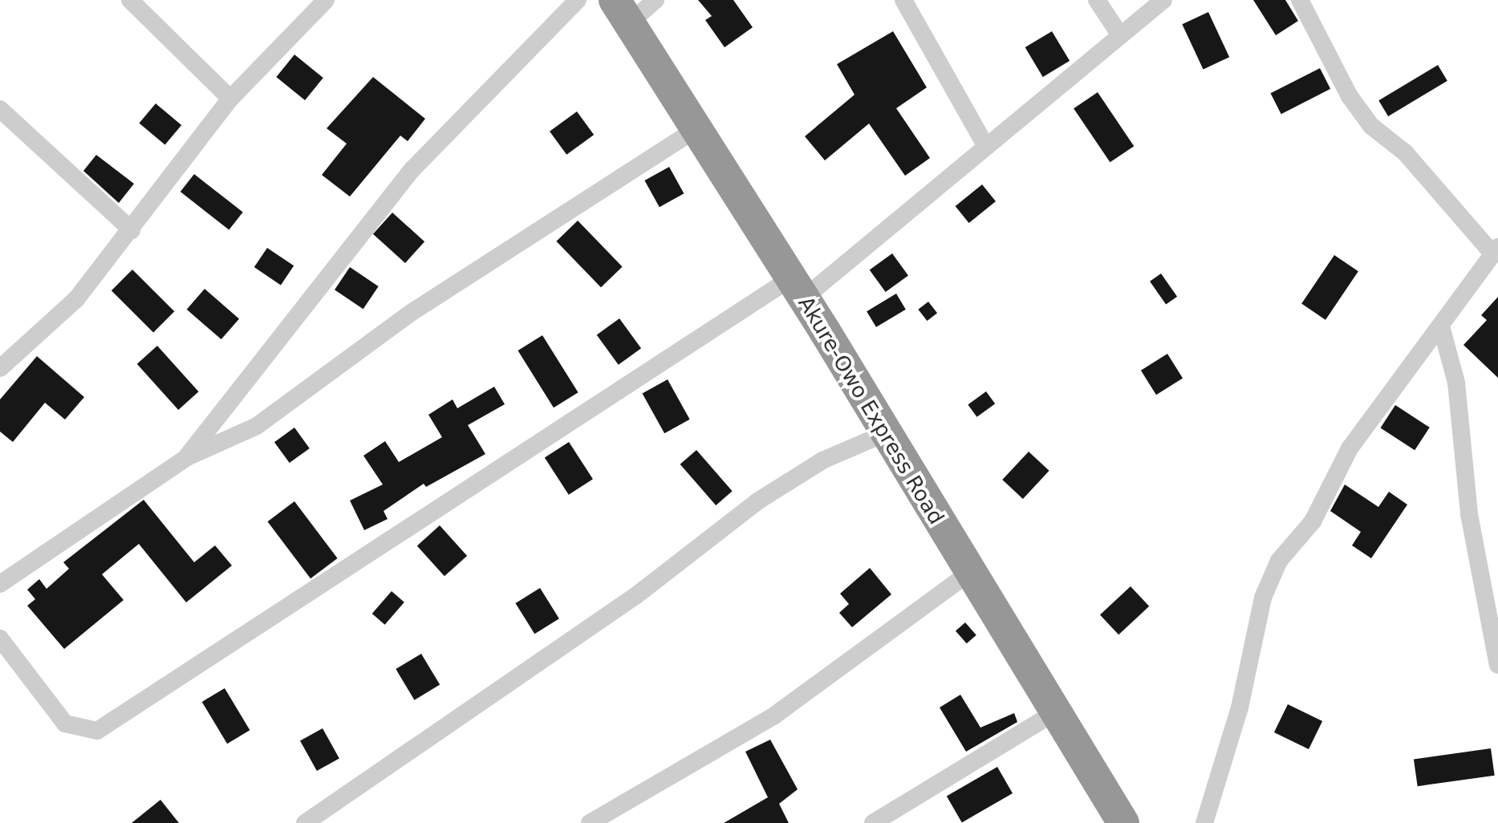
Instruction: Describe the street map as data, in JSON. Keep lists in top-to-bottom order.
{
  "streets": {
    "highway": ["Akure-Owo Express Road"]
  }
}
